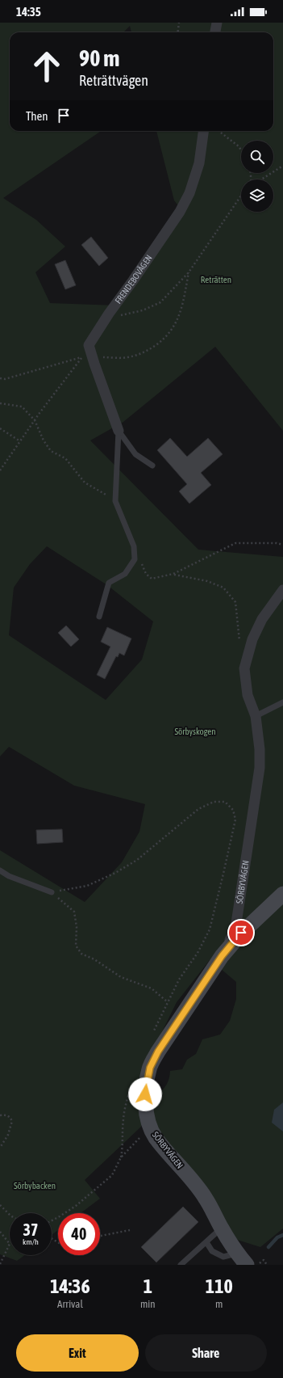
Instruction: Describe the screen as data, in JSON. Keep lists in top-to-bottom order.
{
  "streets": {
    "street": ["FRENDEBOVÄGEN", "SÖRBYVÄGEN"]
  },
  "parks": ["Reträtten", "Sörbyskogen", "Sörbybacken"],
  "page": {
    "status": "14:35",
    "turn": ["90 m", "Reträttvägen"],
    "then": "Then",
    "speed": "37 km/h",
    "limit": "40",
    "eta": [
      "14:36",
      "Arrival",
      "1",
      "min",
      "110",
      "m"
    ],
    "buttons": ["Exit", "Share"]
  }
}
